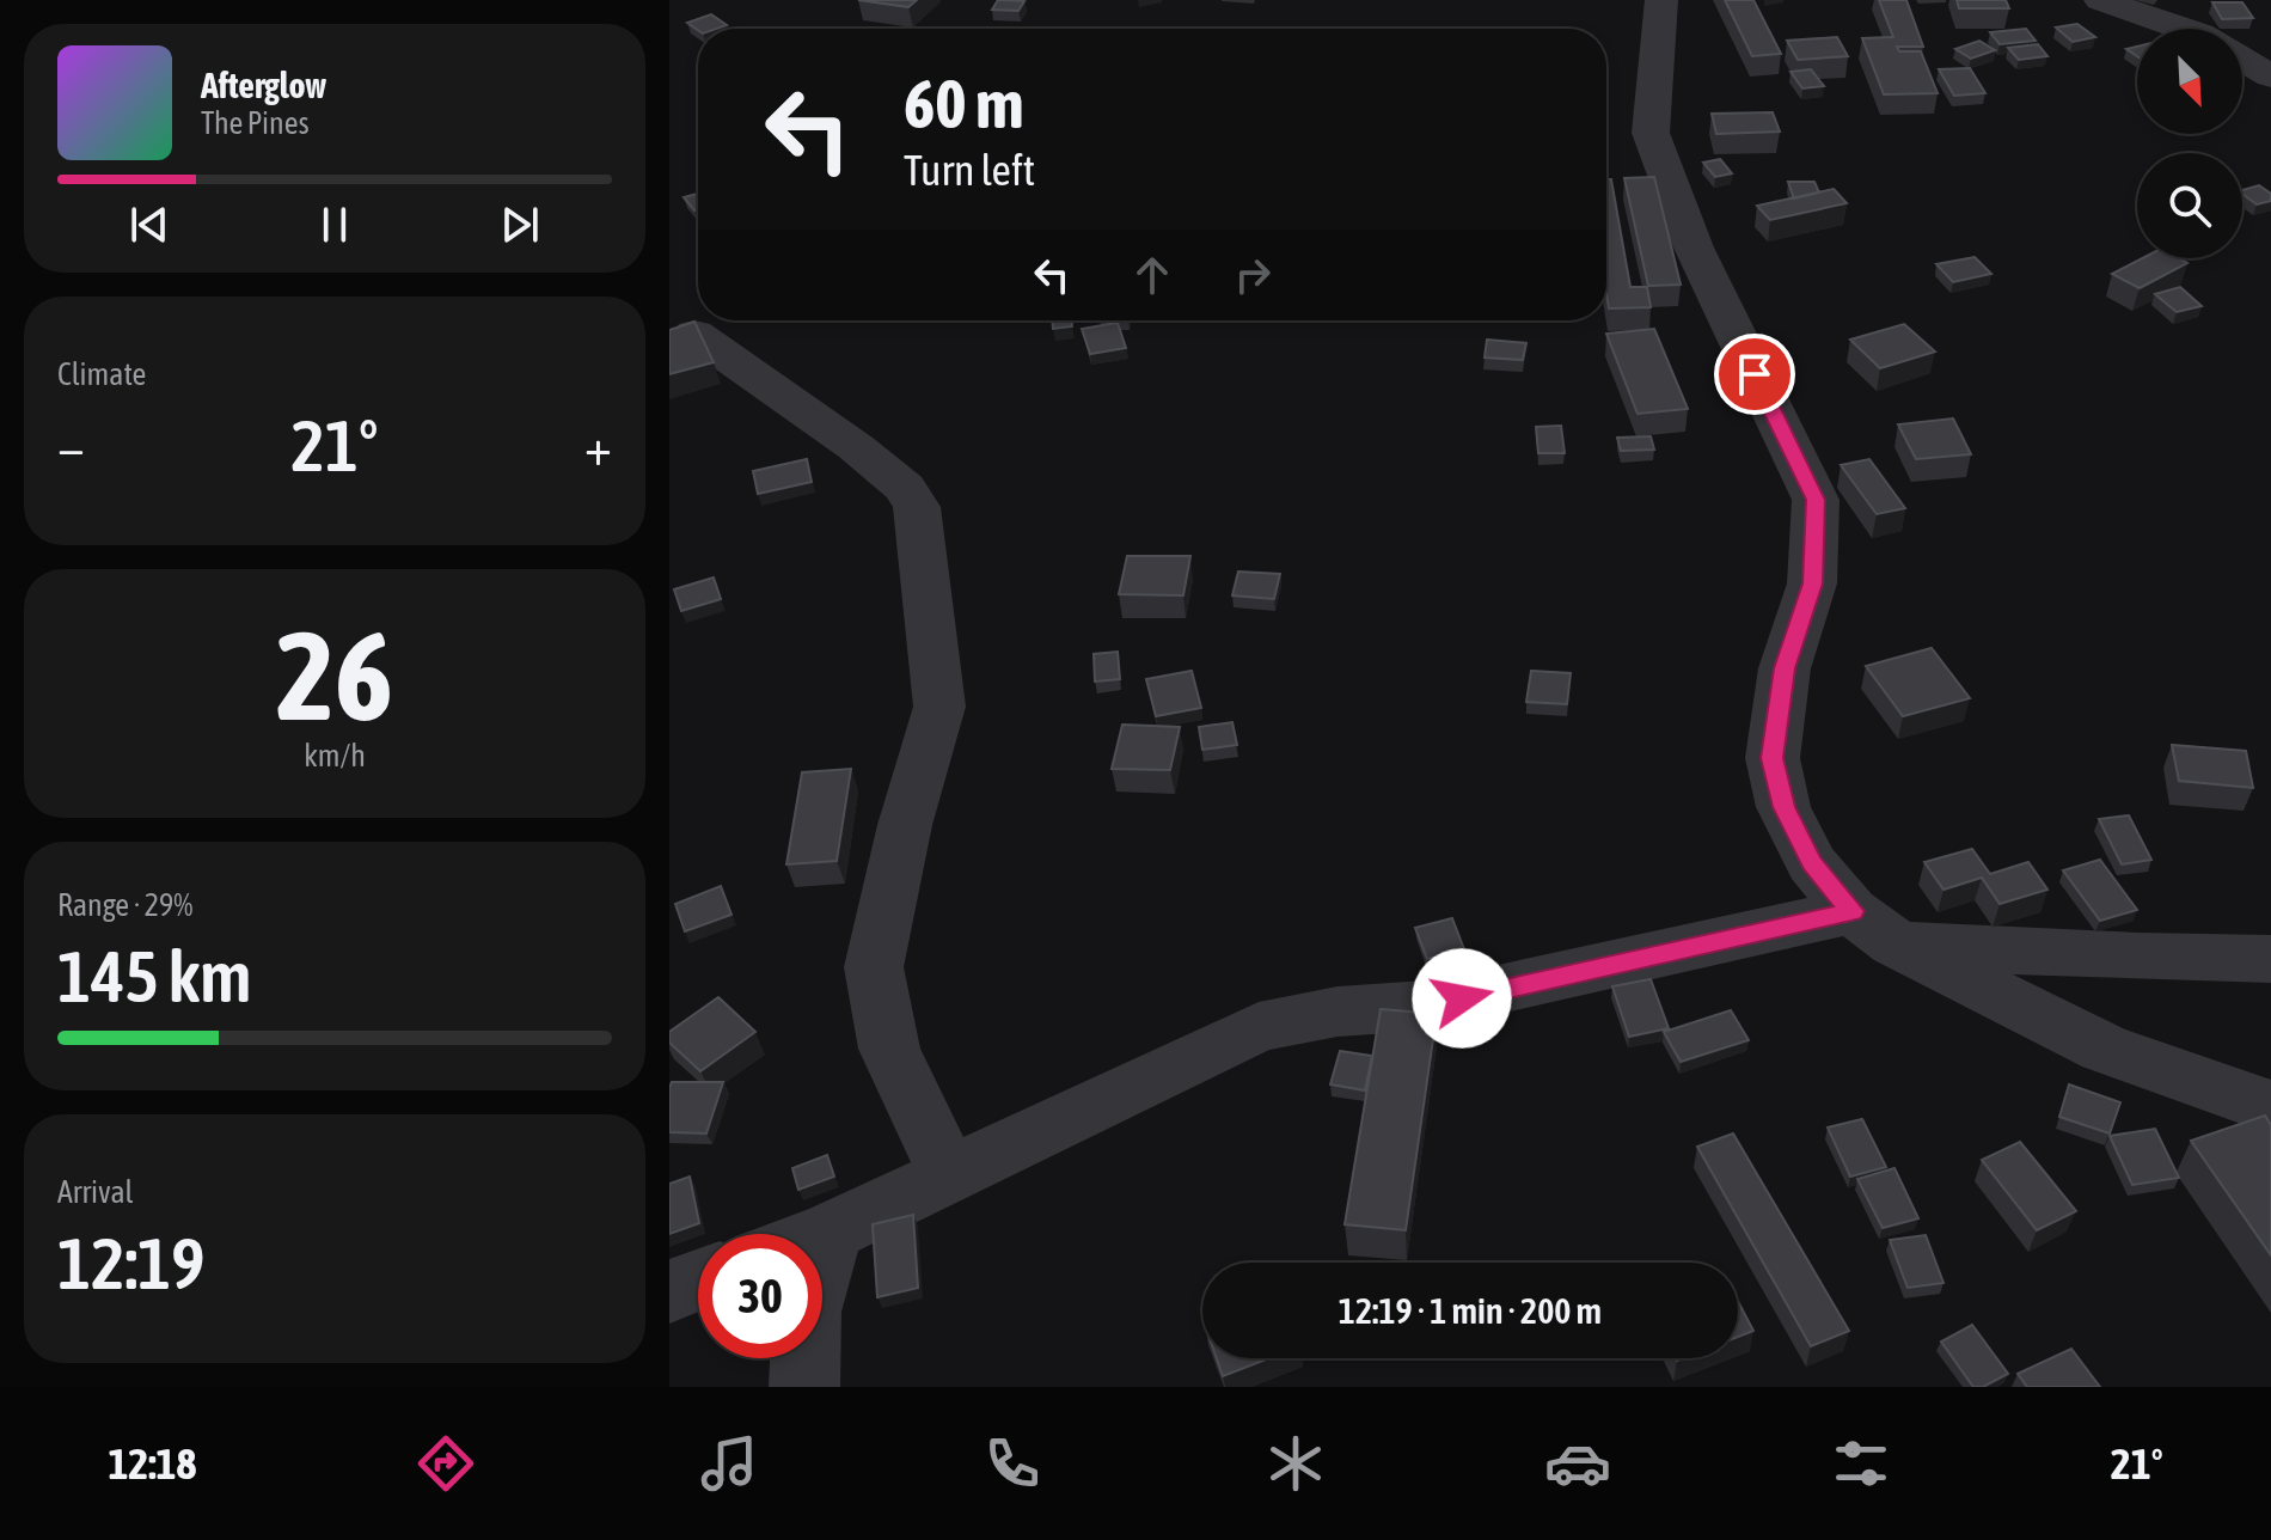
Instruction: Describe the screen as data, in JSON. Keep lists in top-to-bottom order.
{
  "north": "bottom right",
  "page": {
    "turn": ["60 m", "Turn left"],
    "song": ["Afterglow", "The Pines"],
    "tile": [
      "Climate",
      ["26", "km/h"],
      ["Range · 29%", "145 km"],
      ["Arrival", "12:19"]
    ],
    "heat": ["−", "21°", "+"],
    "limit": "30",
    "trip": "12:19 · 1 min · 200 m",
    "tabs": ["12:18", "21°"]
  }
}
